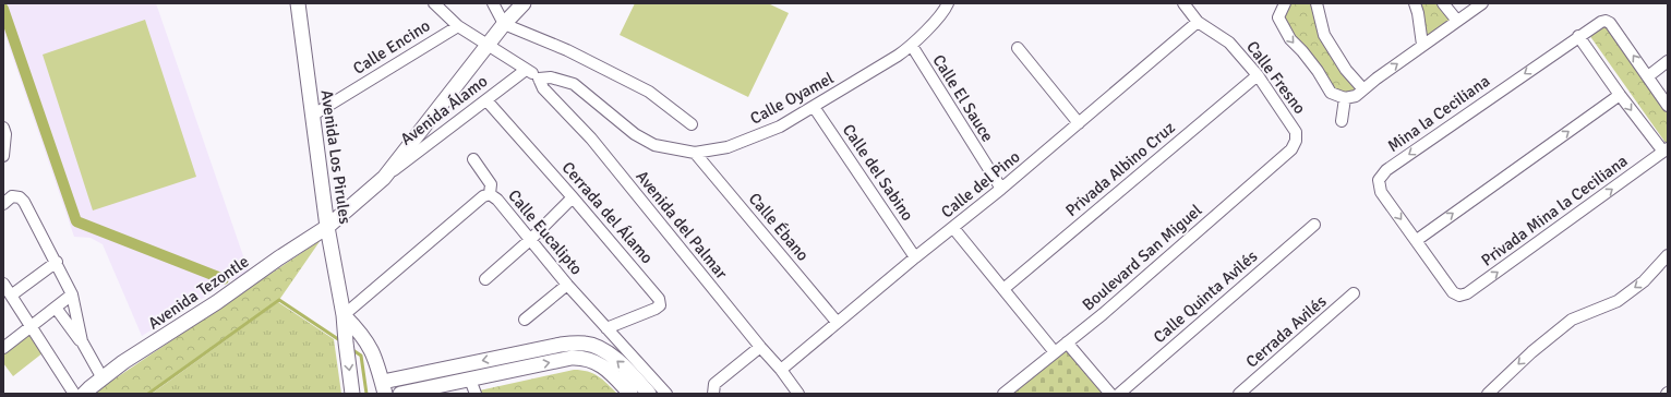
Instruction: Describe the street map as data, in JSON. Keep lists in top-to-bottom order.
{
  "streets": {
    "street": [
      "Calle Encino",
      "Calle Fresno",
      "Calle Oyamel",
      "Calle El Sauce",
      "Avenida Álamo",
      "Mina la Ceciliana",
      "Avenida Los Pirules",
      "Privada Albino Cruz",
      "Calle del Sabino",
      "Calle del Pino",
      "Privada Mina la Ceciliana",
      "Cerrada del Álamo",
      "Avenida del Palmar",
      "Calle Ébano",
      "Calle Eucalipto",
      "Boulevard San Miguel",
      "Avenida Tezontle",
      "Calle Quinta Avilés",
      "Cerrada Avilés"
    ]
  },
  "crossings": [
    ["Calle Encino", "Avenida Los Pirules"],
    ["Calle Fresno", "Privada Albino Cruz"],
    ["Calle Fresno", "Calle del Pino"],
    ["Calle Fresno", "Boulevard San Miguel"],
    ["Calle Oyamel", "Calle El Sauce"],
    ["Calle Oyamel", "Calle del Sabino"],
    ["Calle Oyamel", "Avenida del Palmar"],
    ["Calle Oyamel", "Calle Ébano"],
    ["Calle El Sauce", "Calle del Pino"],
    ["Avenida Álamo", "Avenida Los Pirules"],
    ["Avenida Álamo", "Cerrada del Álamo"],
    ["Avenida Álamo", "Avenida Tezontle"],
    ["Mina la Ceciliana", "Privada Mina la Ceciliana"],
    ["Avenida Los Pirules", "Calle Eucalipto"],
    ["Avenida Los Pirules", "Avenida Tezontle"],
    ["Calle del Sabino", "Calle del Pino"],
    ["Calle del Pino", "Avenida del Palmar"],
    ["Calle del Pino", "Calle Ébano"],
    ["Cerrada del Álamo", "Calle Eucalipto"]
  ]
}
